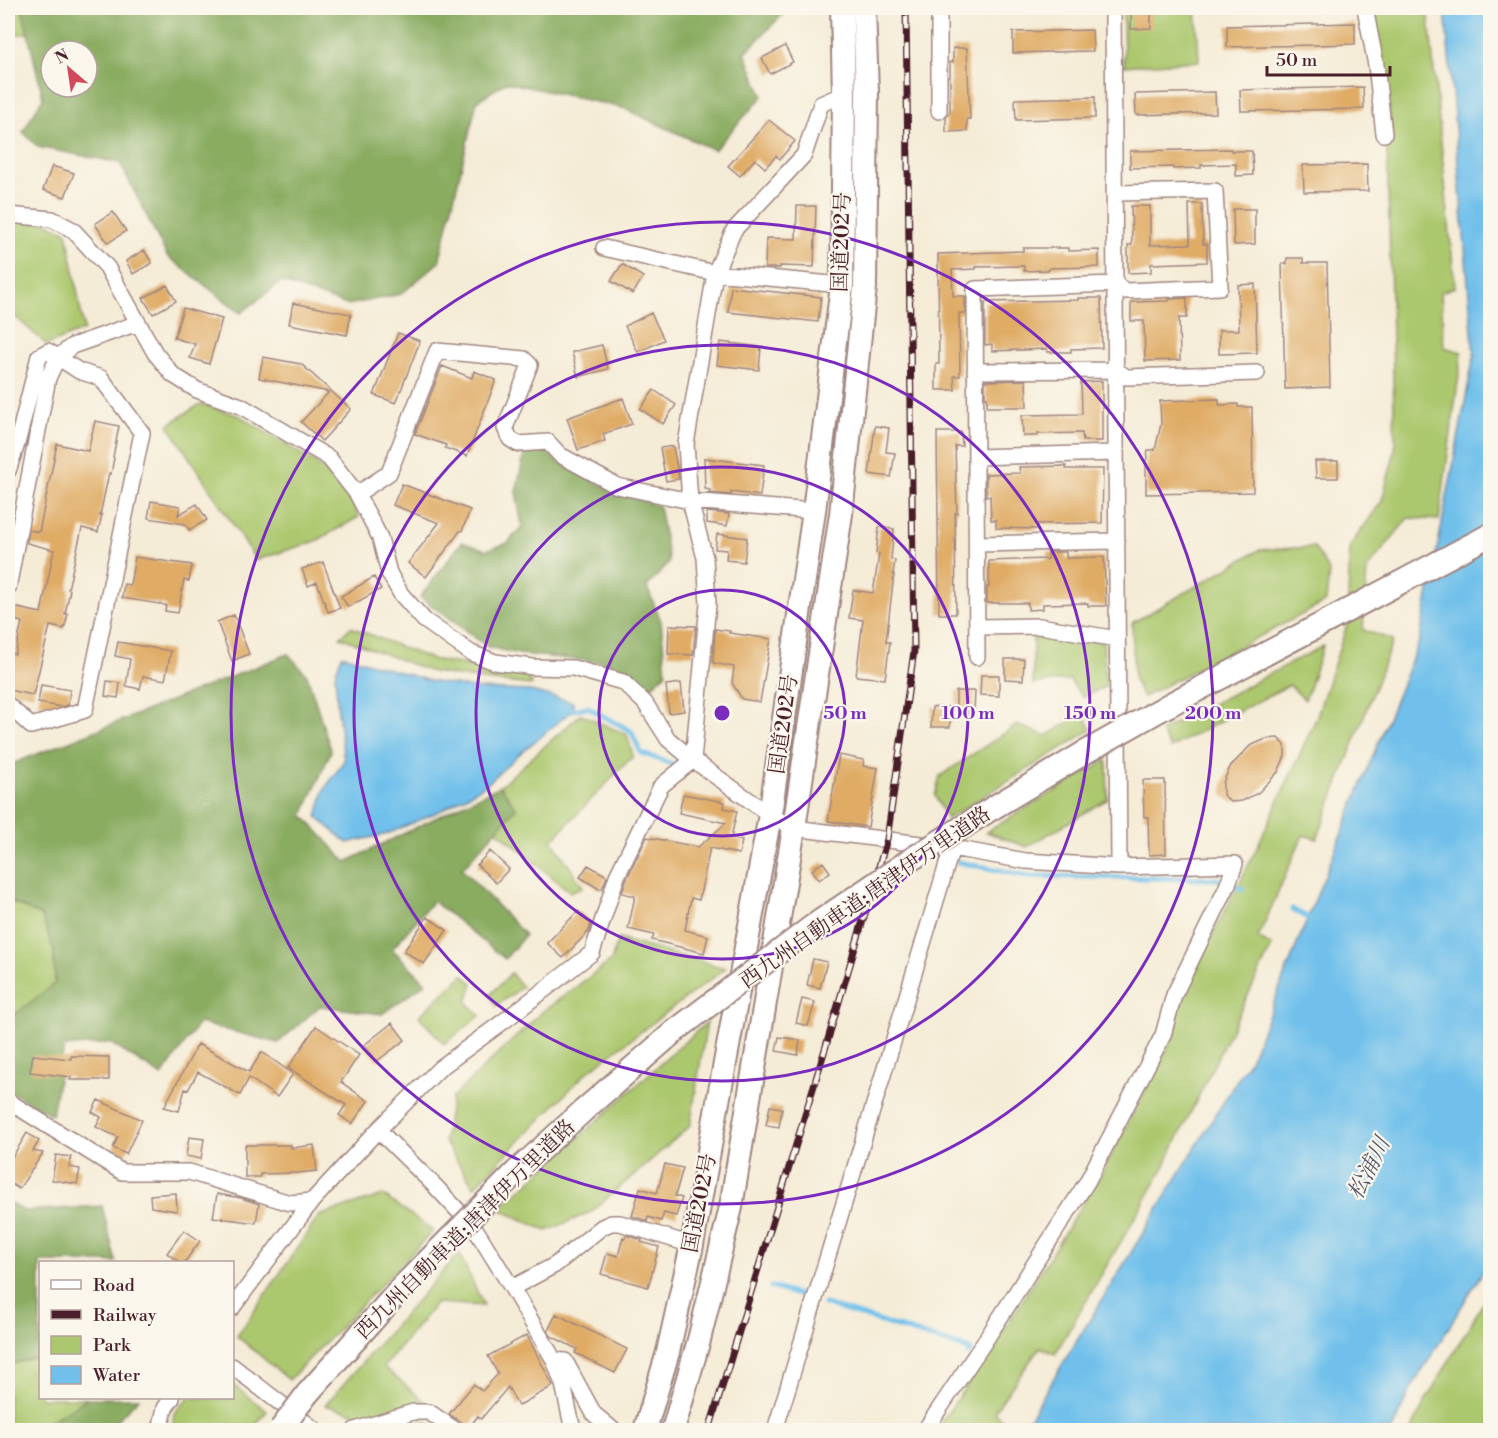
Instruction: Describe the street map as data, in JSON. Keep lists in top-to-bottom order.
{
  "streets": {
    "highway": ["国道202号", "西九州自動車道;唐津伊万里道路"]
  },
  "water": ["松浦川"],
  "legend": [
    "Road",
    "Railway",
    "Park",
    "Water"
  ],
  "scale_bar": "50 m",
  "north": "top left",
  "rings": [
    "50 m",
    "100 m",
    "150 m",
    "200 m"
  ]
}
